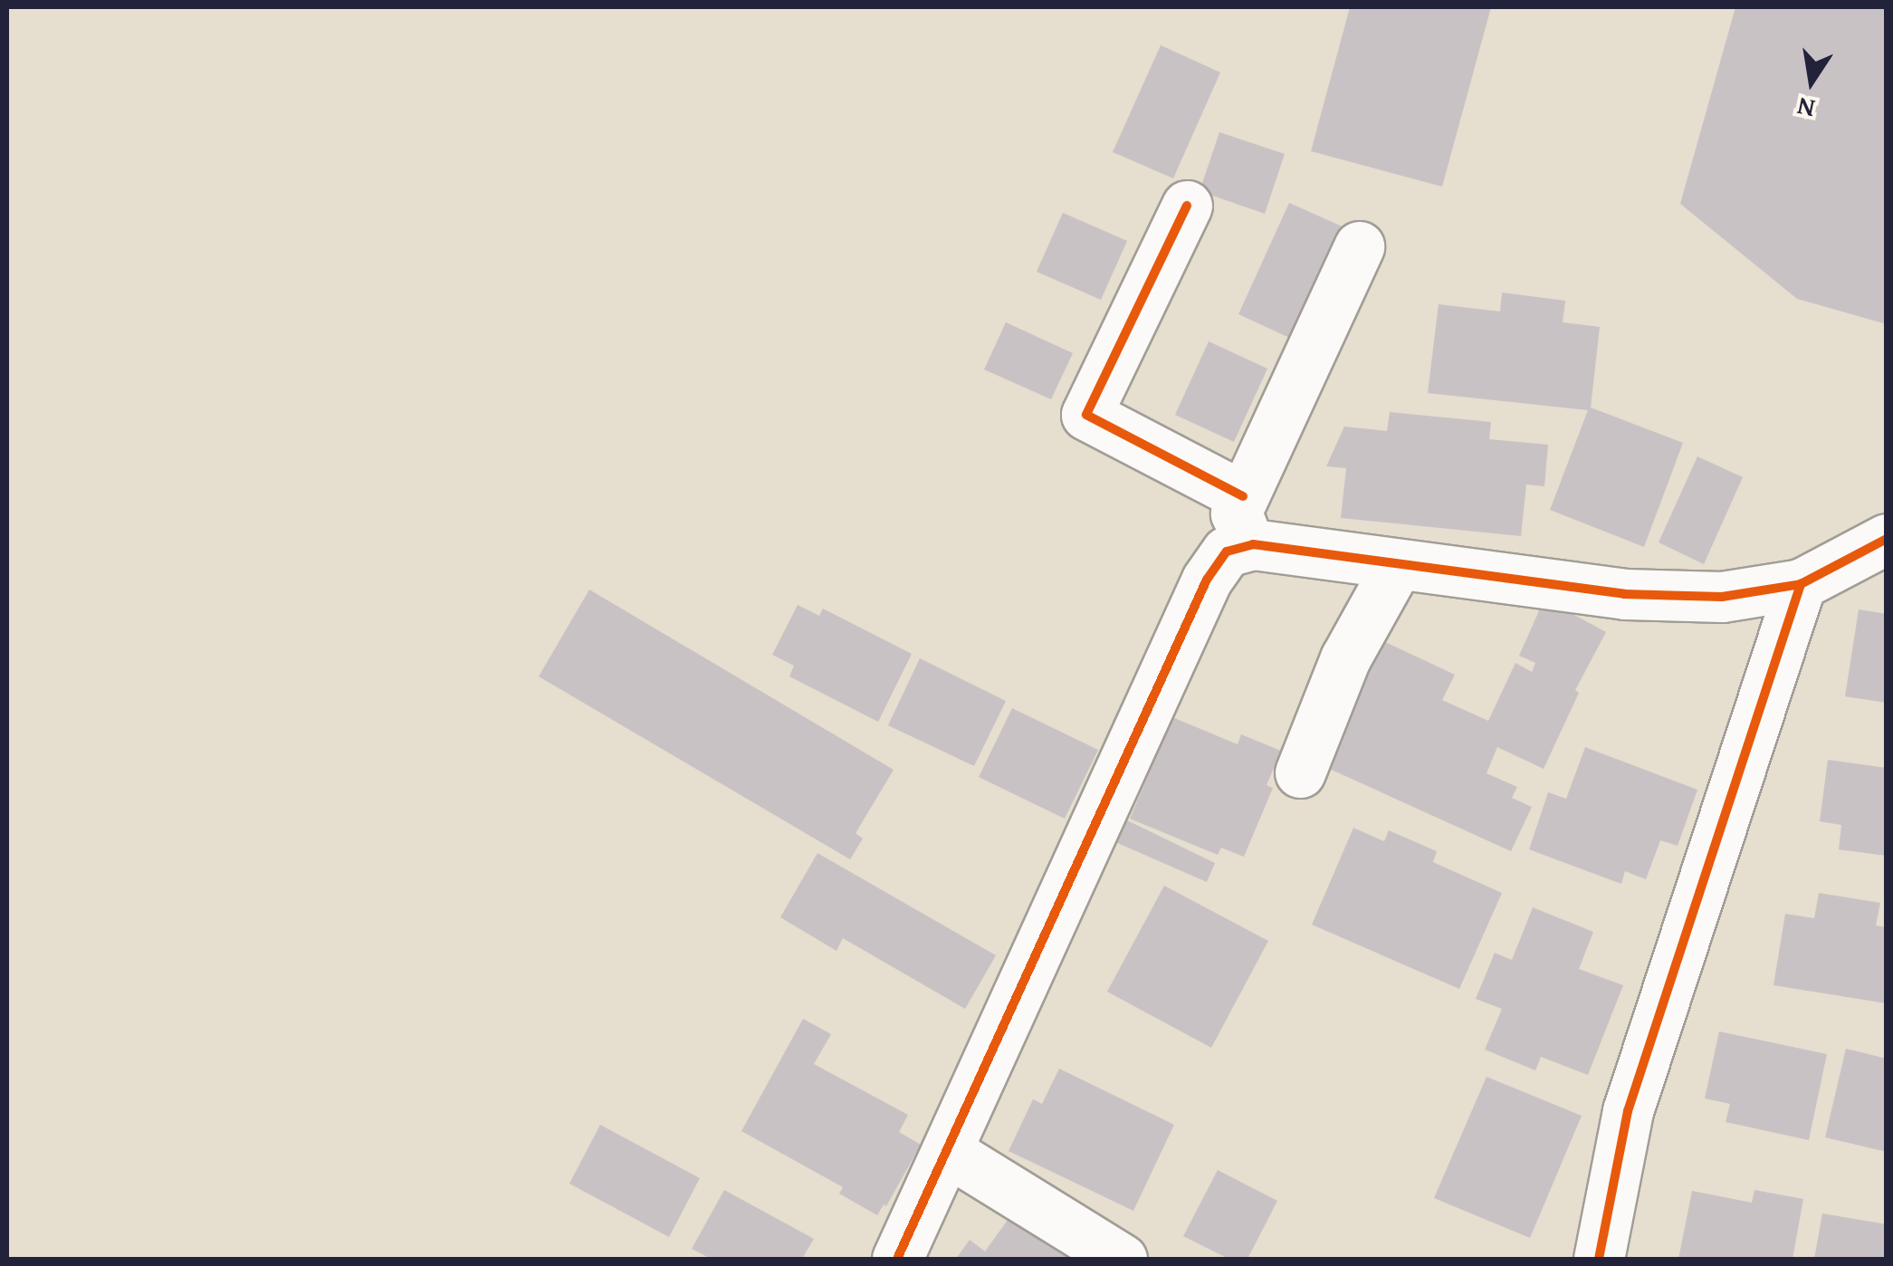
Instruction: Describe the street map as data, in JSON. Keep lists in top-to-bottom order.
{
  "north": "bottom"
}
